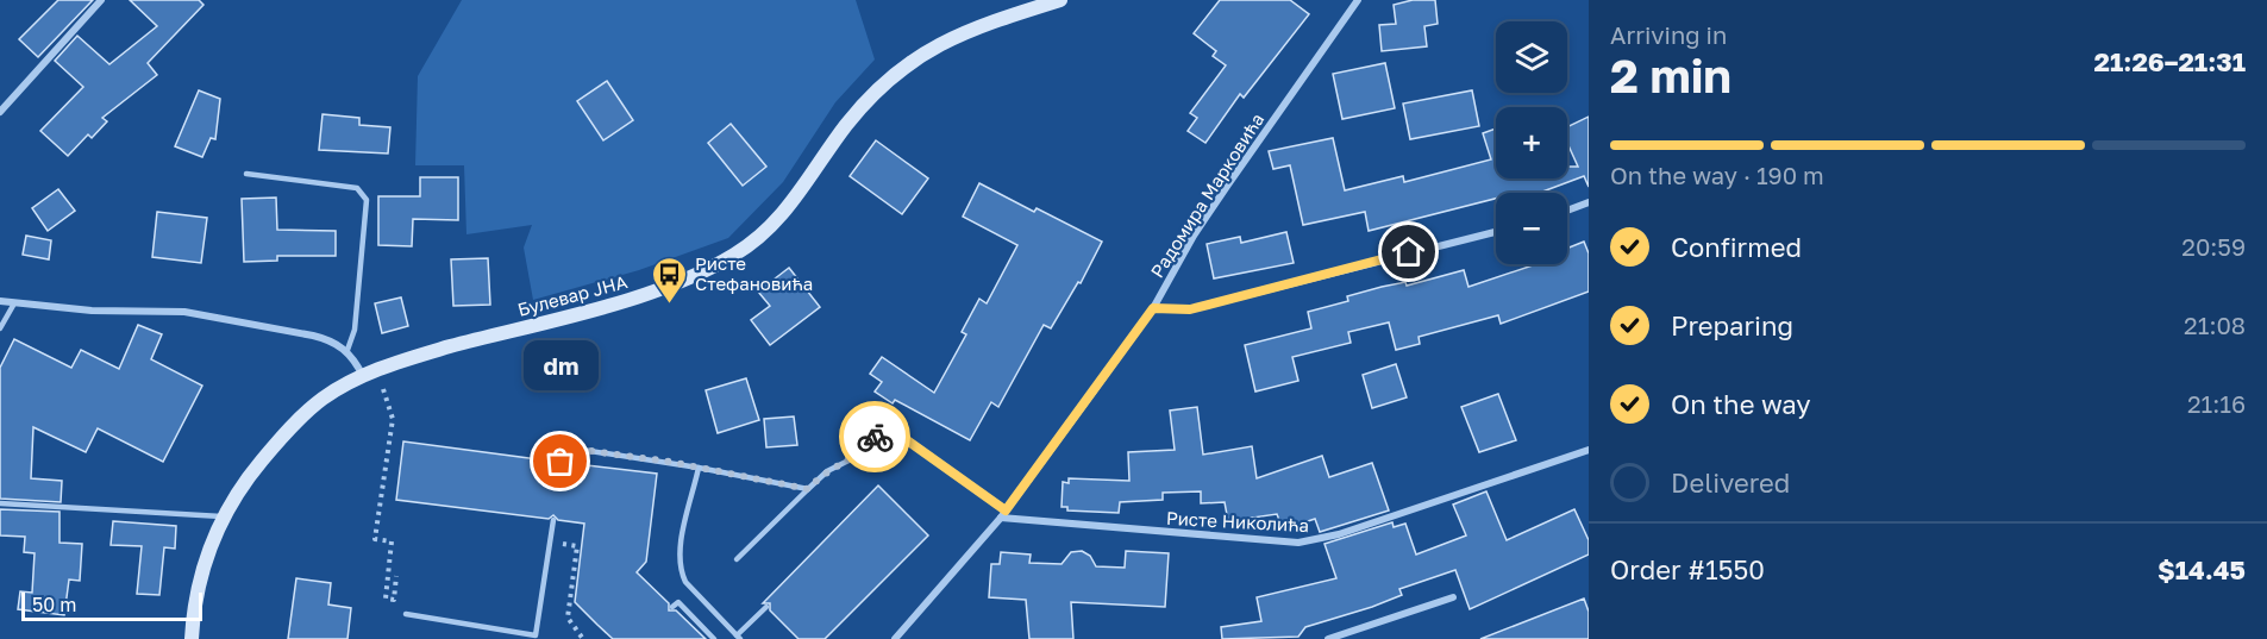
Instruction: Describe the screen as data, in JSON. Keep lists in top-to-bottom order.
{
  "streets": {
    "main road": ["Булевар ЈНА"],
    "street": ["Радомира Марковића", "Ристе Николића"]
  },
  "crossings": [
    ["Радомира Марковића", "Ристе Николића"]
  ],
  "places": {
    "bus stop": ["Ристе Стефановића"],
    "other": ["dm"]
  },
  "scale_bar": "50 m",
  "page": {
    "heading": ["2 min", "Arriving in", "21:26–21:31"],
    "panel": ["Order #1550", "$14.45"],
    "map_buttons": ["+", "−"],
    "bar": "On the way · 190 m",
    "list": [
      ["Confirmed", "20:59"],
      ["Preparing", "21:08"],
      ["On the way", "21:16"],
      "Delivered"
    ],
    "bubble": "dm",
    "scale": "50 m"
  }
}
